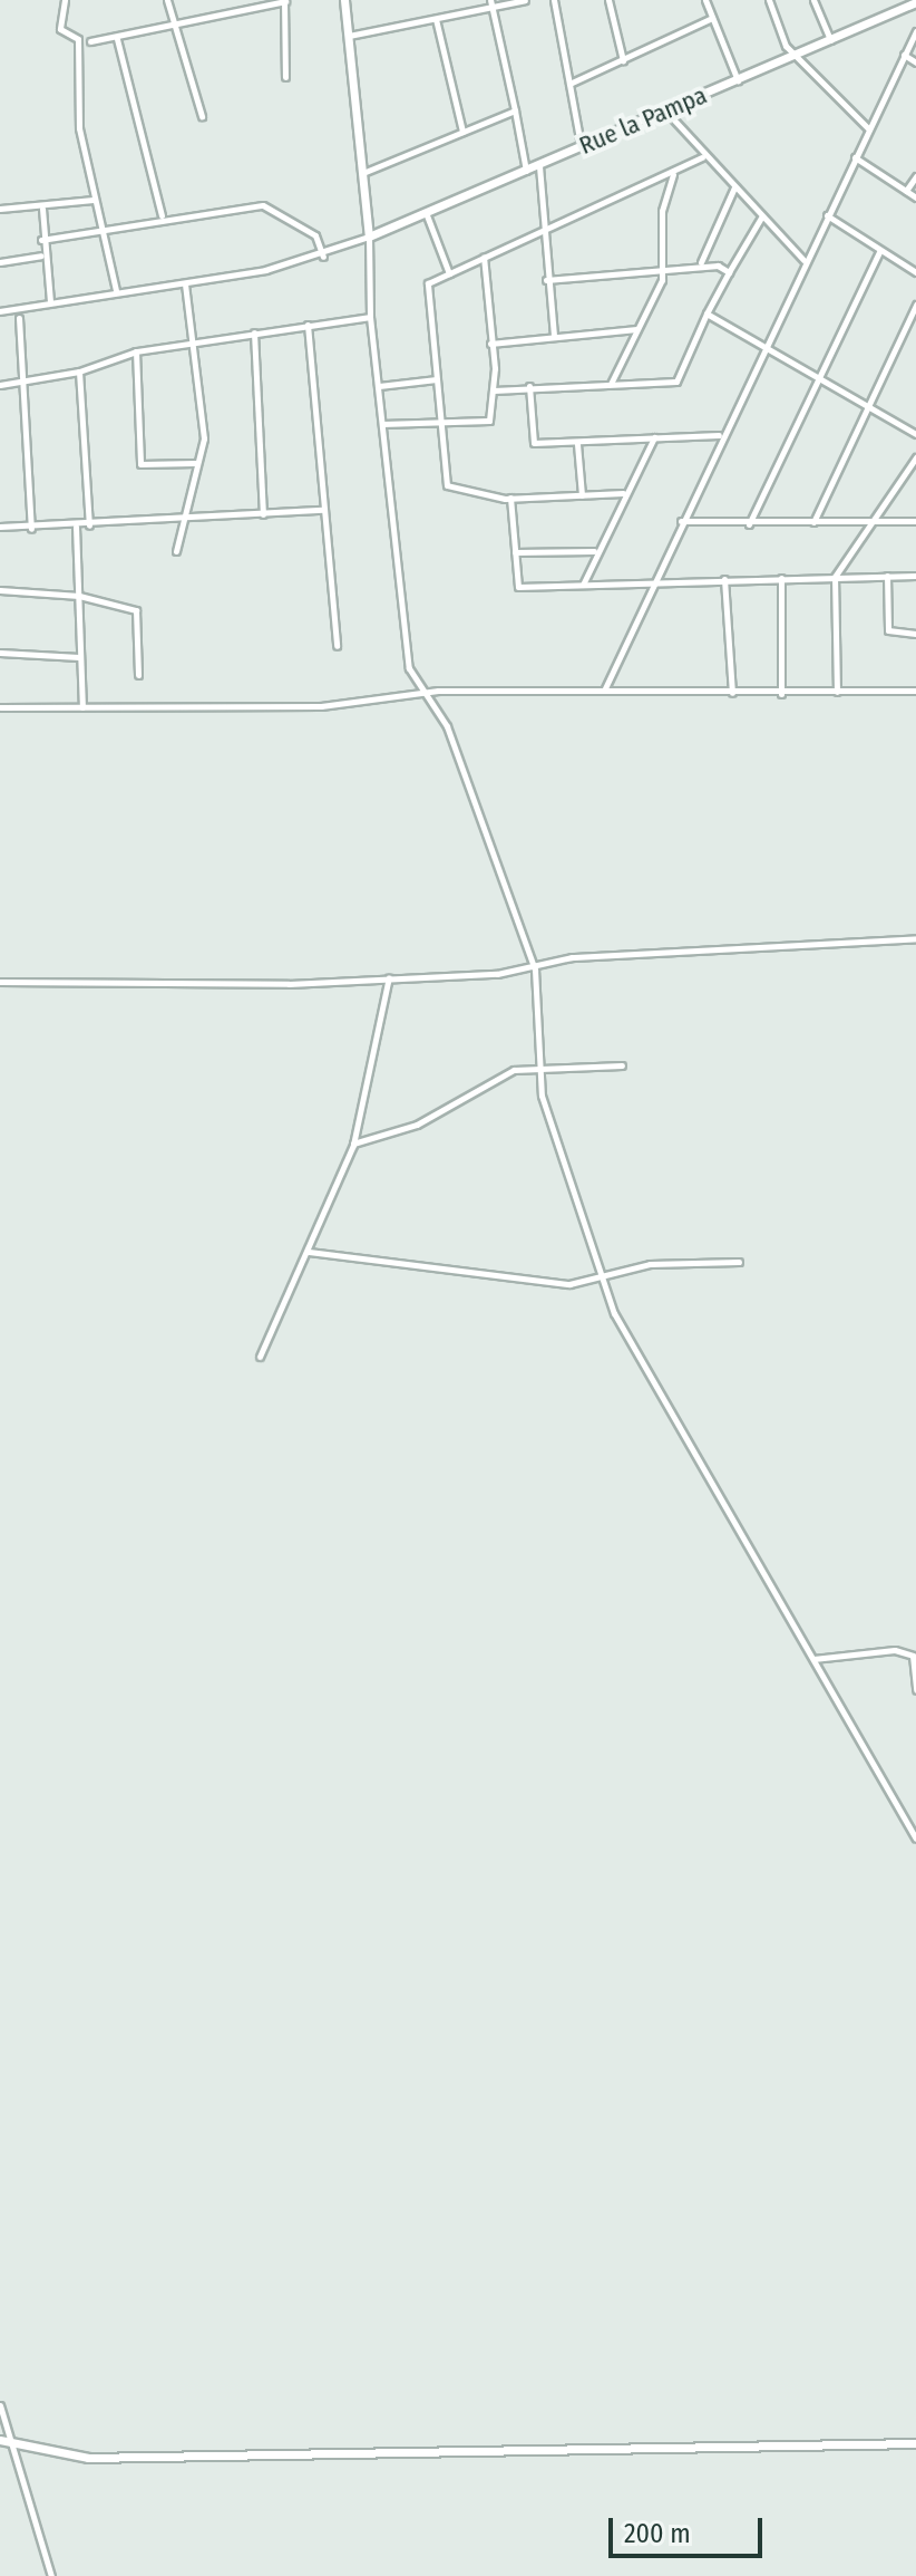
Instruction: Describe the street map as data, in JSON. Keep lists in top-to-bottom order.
{
  "streets": {
    "street": ["Rue la Pampa"]
  },
  "scale_bar": "200 m"
}
